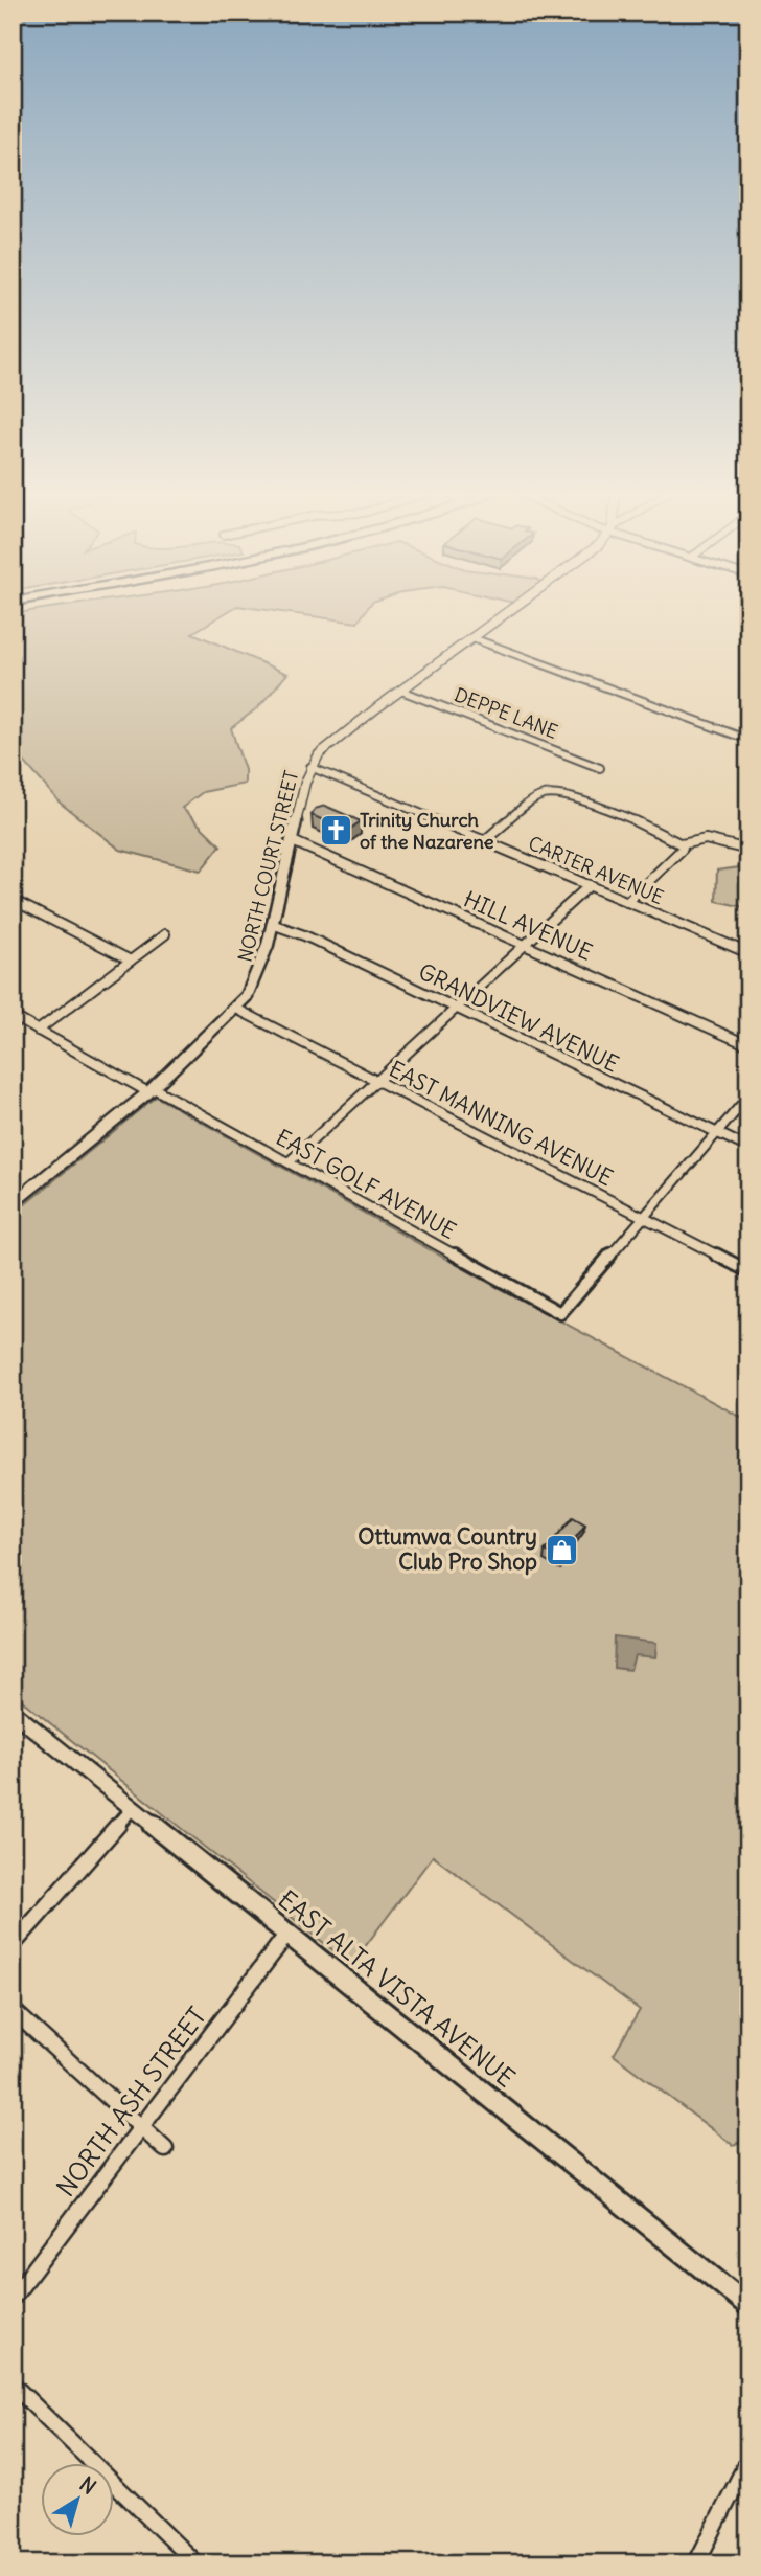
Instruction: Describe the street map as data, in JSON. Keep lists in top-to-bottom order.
{
  "streets": {
    "main road": ["NORTH COURT STREET", "EAST ALTA VISTA AVENUE"],
    "street": [
      "DEPPE LANE",
      "CARTER AVENUE",
      "HILL AVENUE",
      "GRANDVIEW AVENUE",
      "EAST MANNING AVENUE",
      "EAST GOLF AVENUE",
      "NORTH ASH STREET"
    ]
  },
  "crossings": [
    ["DEPPE LANE", "NORTH COURT STREET"],
    ["NORTH COURT STREET", "CARTER AVENUE"],
    ["NORTH COURT STREET", "HILL AVENUE"],
    ["NORTH COURT STREET", "GRANDVIEW AVENUE"],
    ["NORTH COURT STREET", "EAST MANNING AVENUE"],
    ["NORTH COURT STREET", "EAST GOLF AVENUE"],
    ["EAST MANNING AVENUE", "EAST GOLF AVENUE"],
    ["EAST ALTA VISTA AVENUE", "NORTH ASH STREET"]
  ],
  "places": {
    "church": ["Trinity Church of the Nazarene"],
    "shop": ["Ottumwa Country Club Pro Shop"]
  },
  "north": "top right"
}
